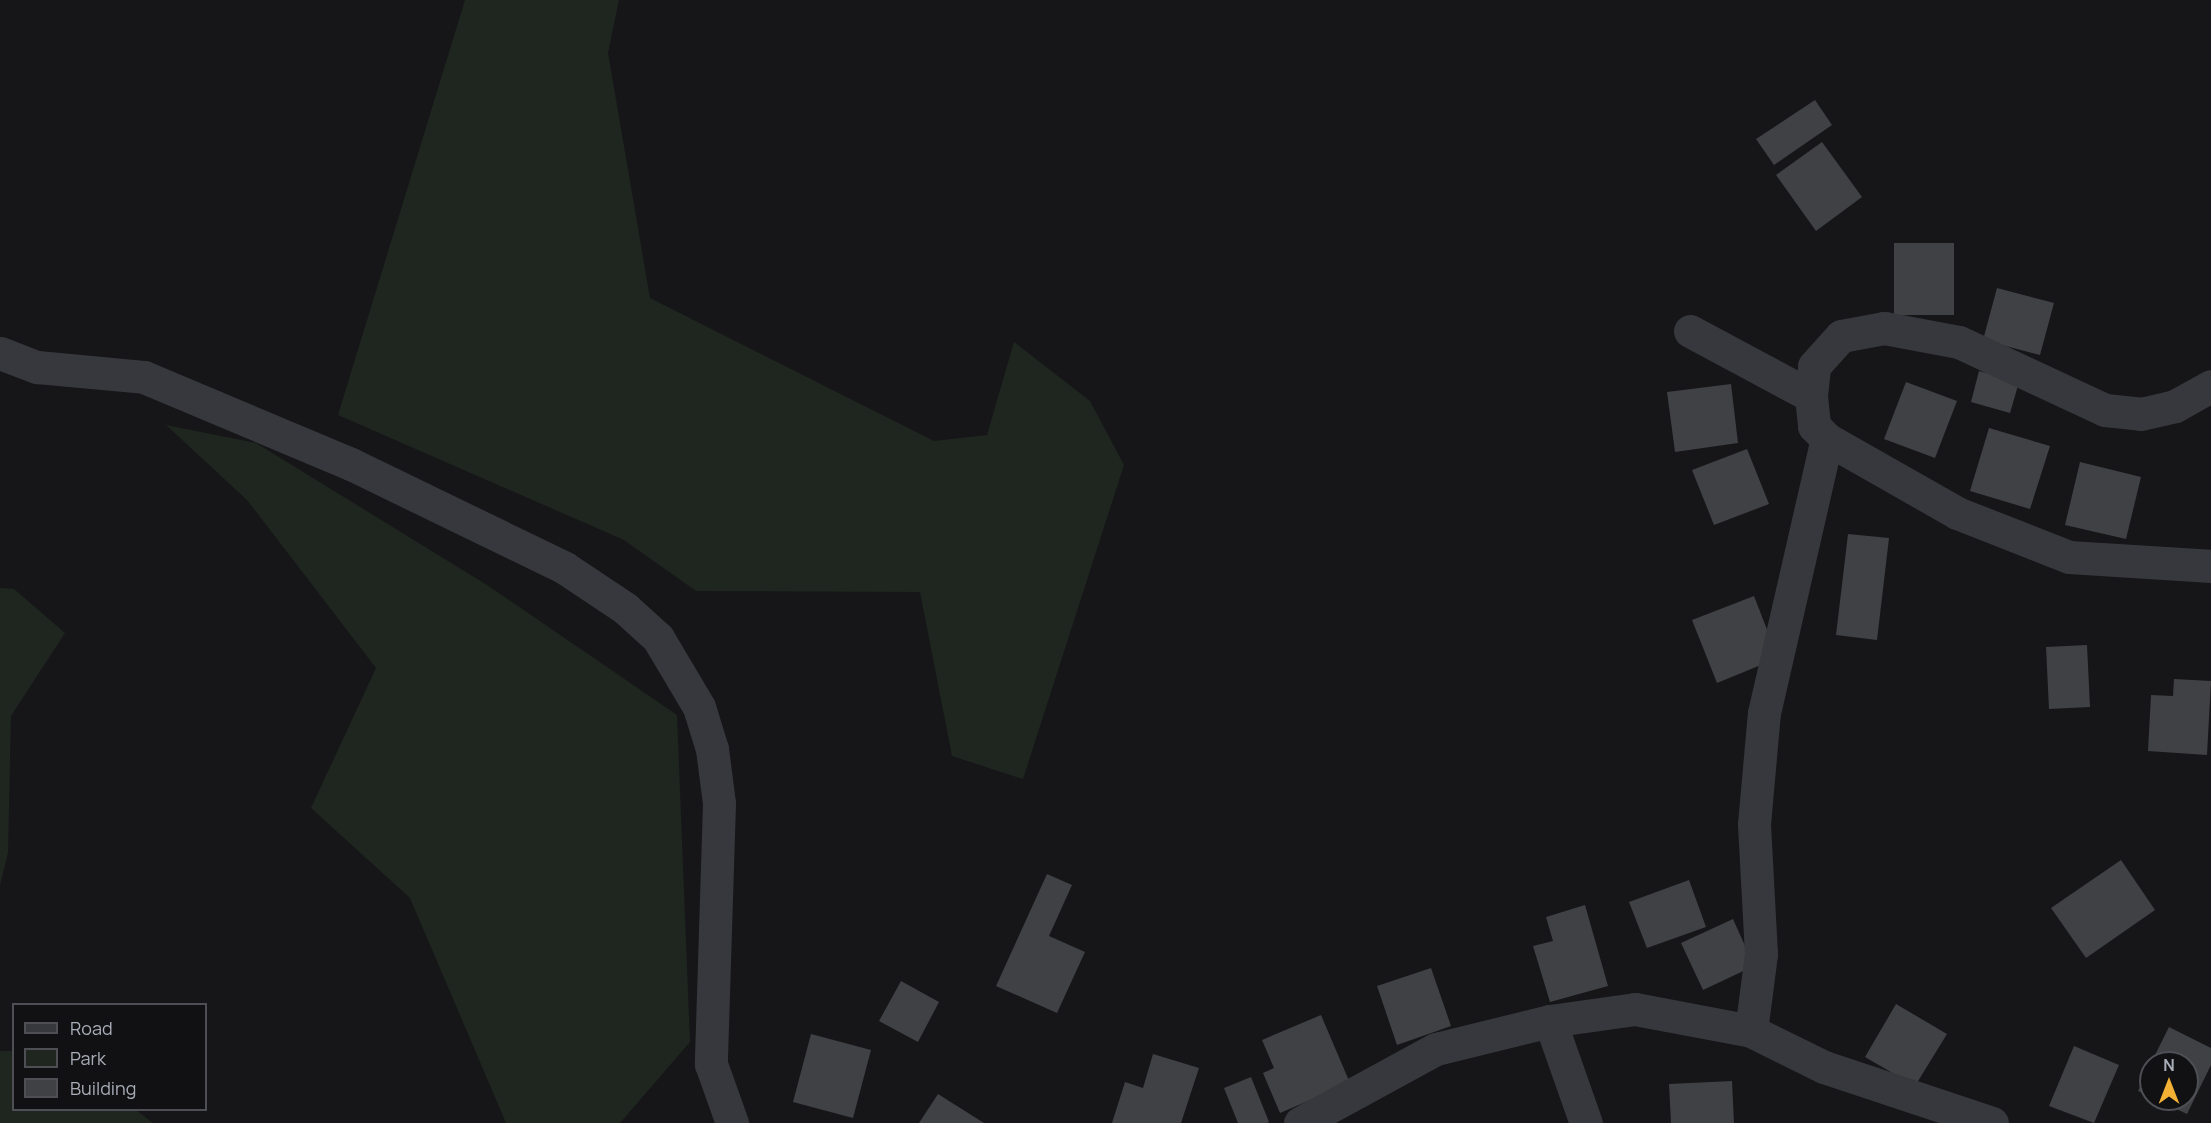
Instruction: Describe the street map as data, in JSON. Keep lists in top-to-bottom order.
{
  "legend": ["Road", "Park", "Building"],
  "north": "top"
}
